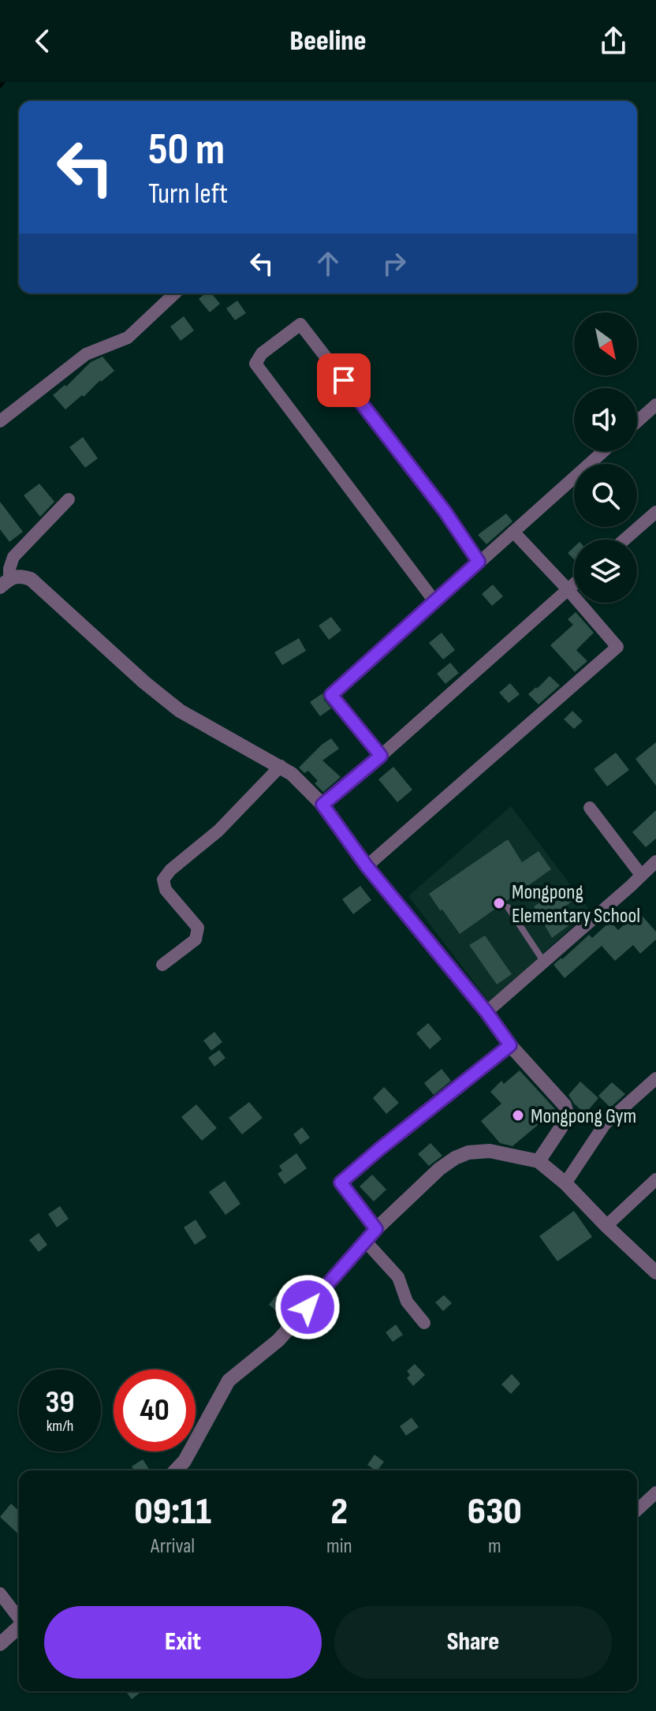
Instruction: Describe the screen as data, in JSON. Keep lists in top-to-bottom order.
{
  "places": ["Mongpong Elementary School", "Mongpong Gym"],
  "north": "bottom right",
  "page": {
    "header": "Beeline",
    "turn": ["50 m", "Turn left"],
    "speed": "39 km/h",
    "limit": "40",
    "eta": [
      "09:11",
      "Arrival",
      "2",
      "min",
      "630",
      "m"
    ],
    "buttons": ["Exit", "Share"]
  }
}
